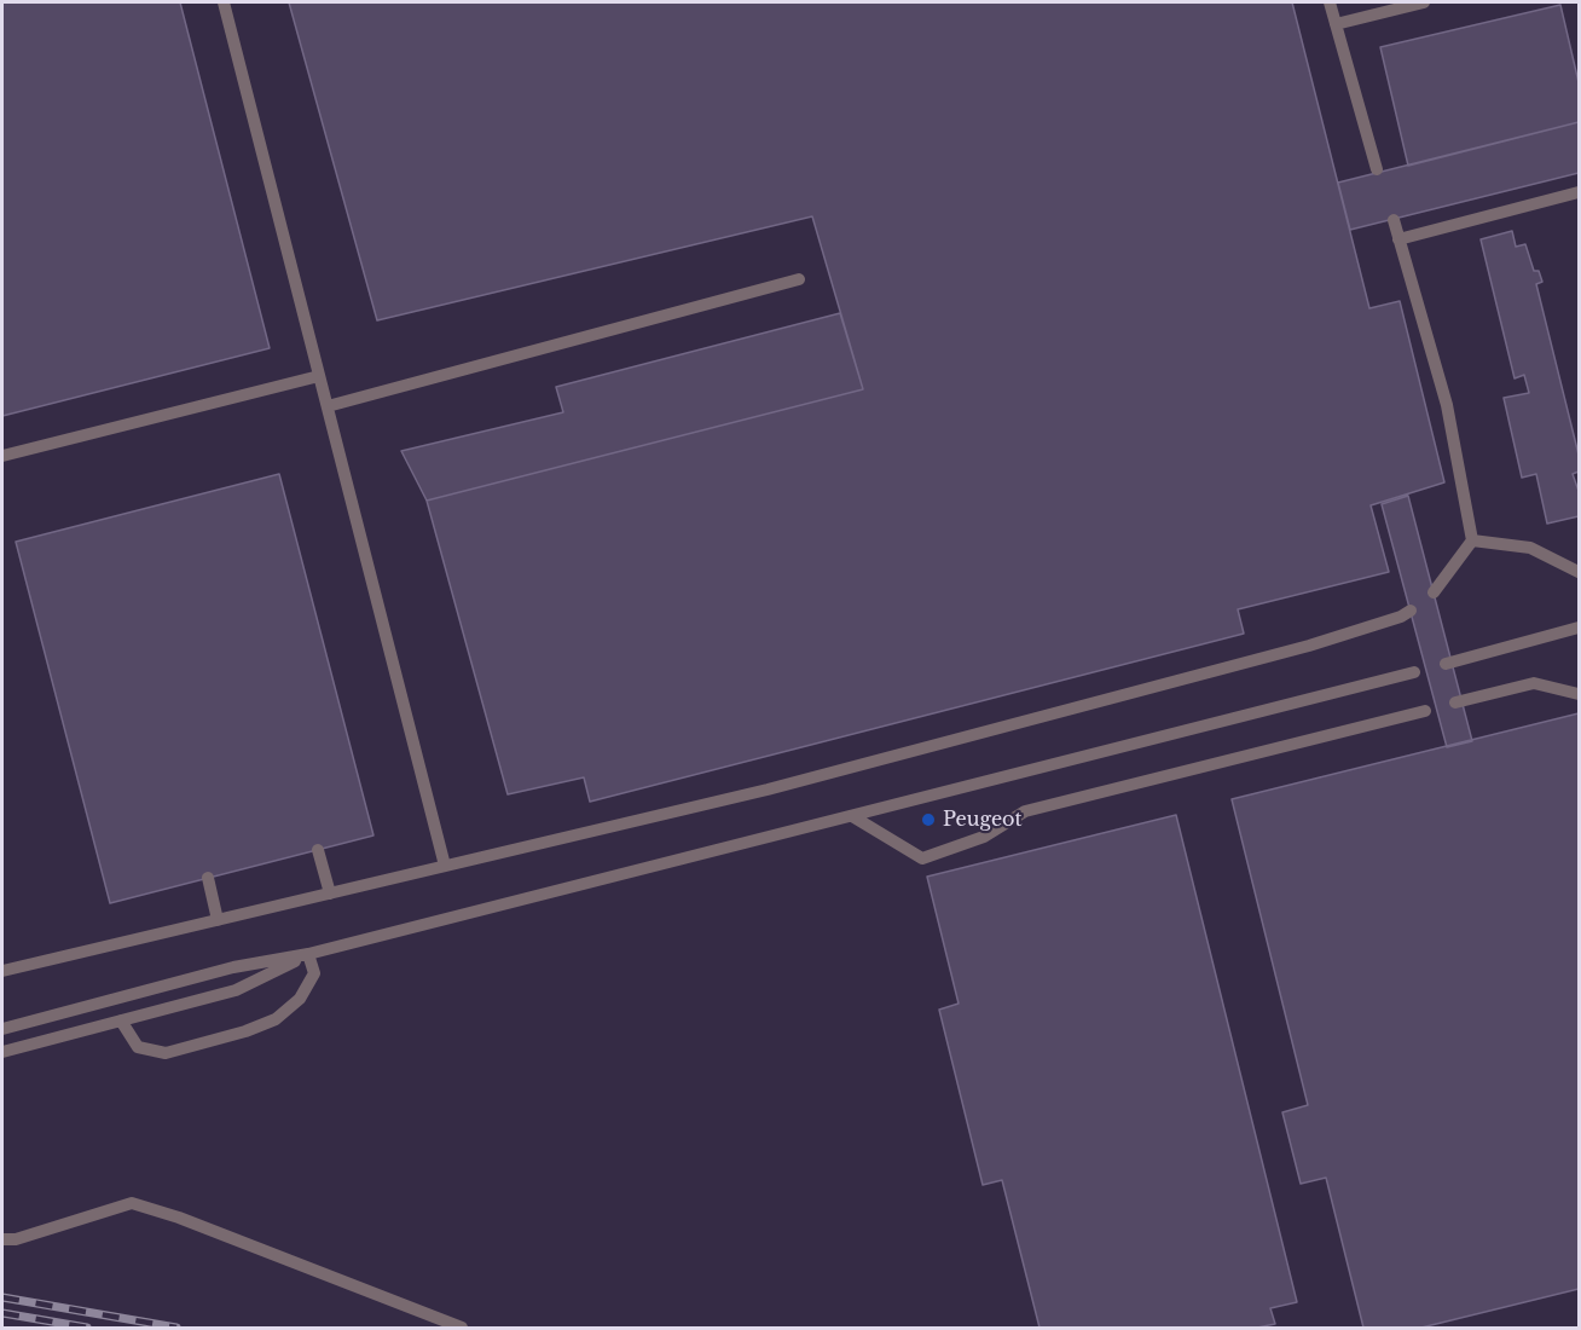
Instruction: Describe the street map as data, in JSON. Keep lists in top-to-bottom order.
{
  "places": ["Peugeot"]
}
